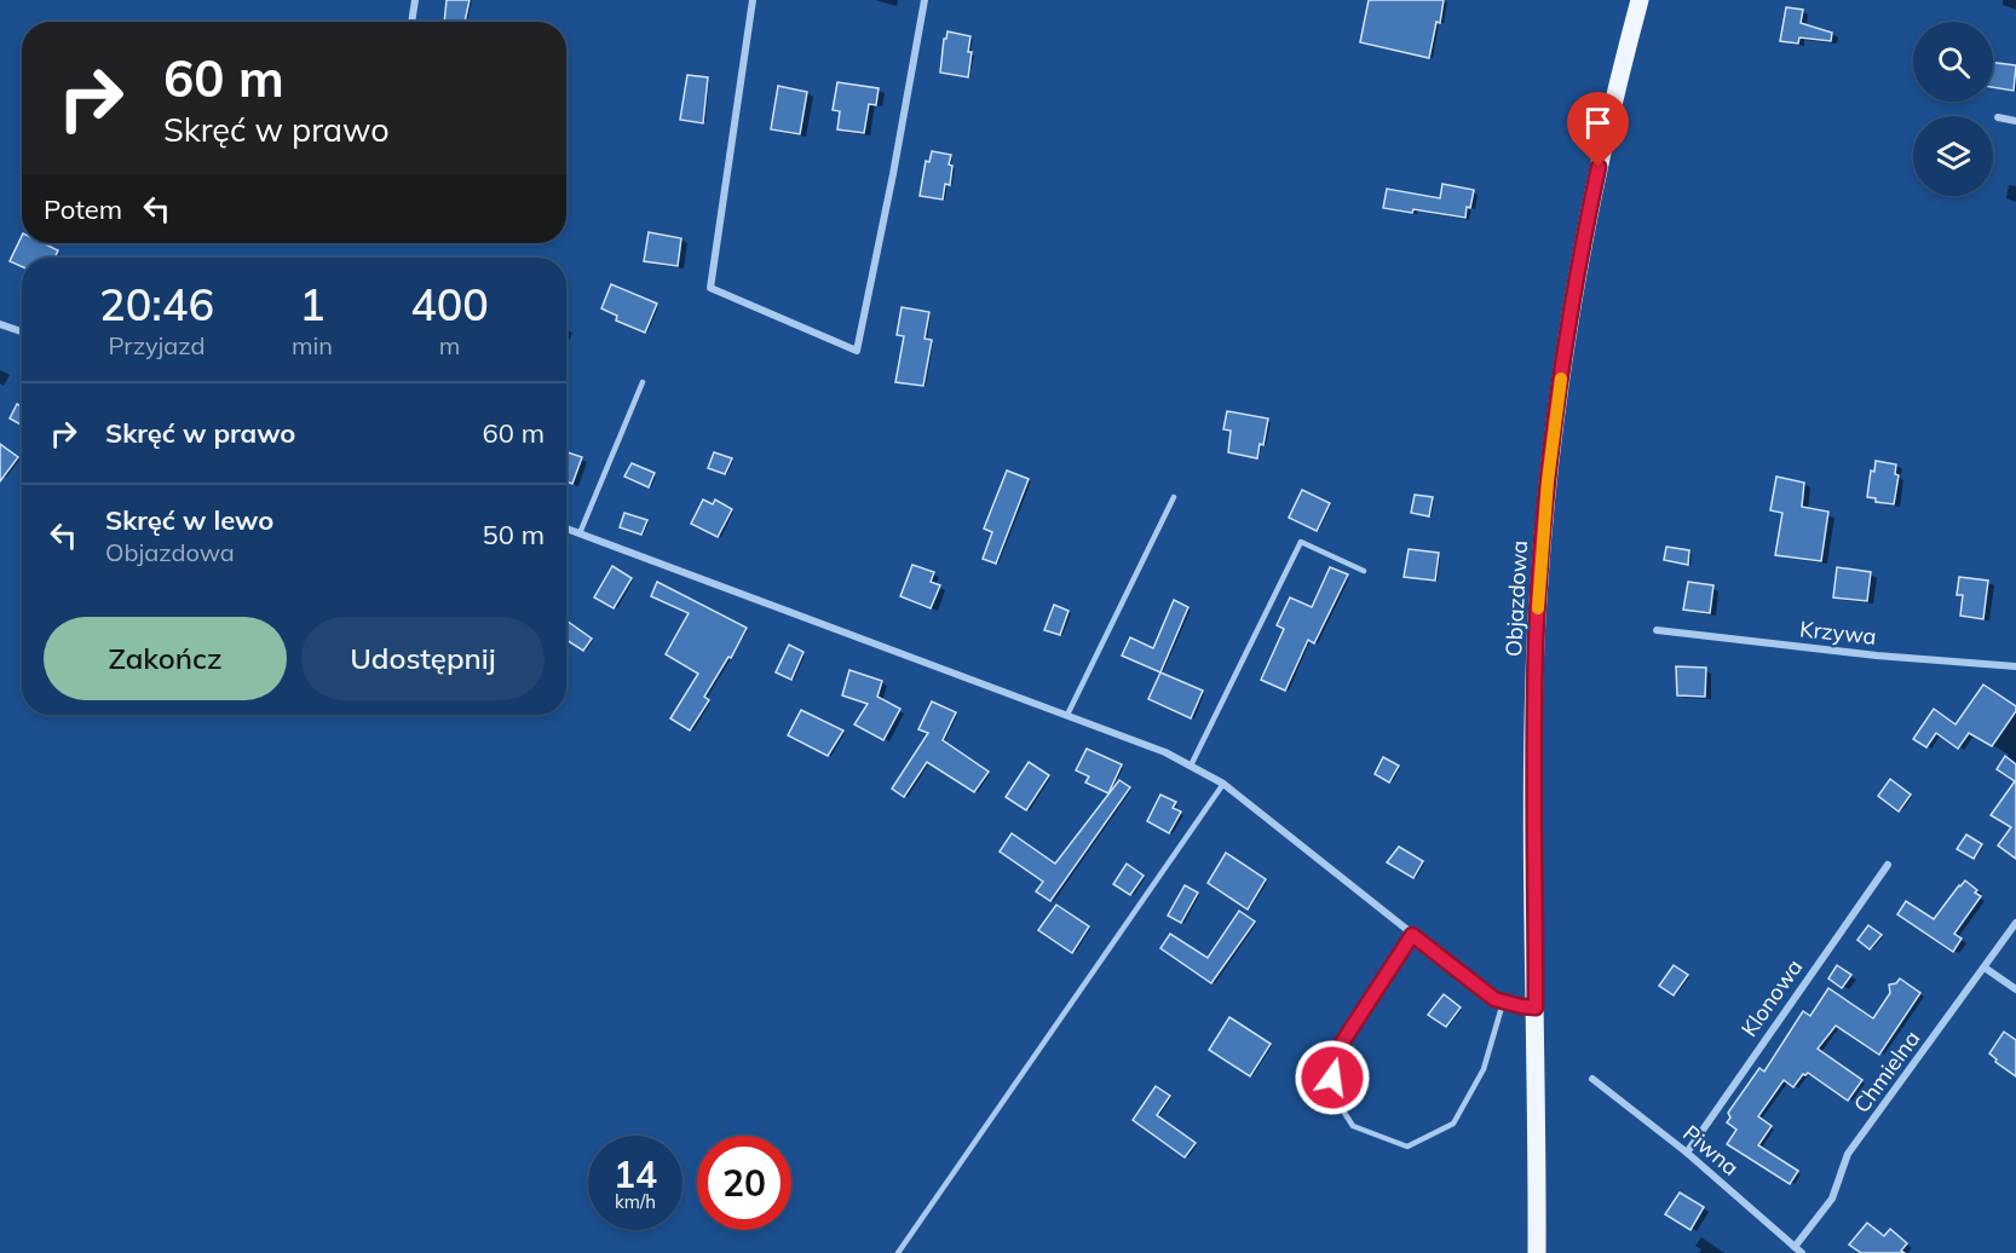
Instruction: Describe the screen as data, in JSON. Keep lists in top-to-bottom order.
{
  "streets": {
    "main road": ["Objazdowa"],
    "street": [
      "Krzywa",
      "Klonowa",
      "Chmielna",
      "Piwna"
    ]
  },
  "crossings": [
    ["Klonowa", "Piwna"],
    ["Chmielna", "Piwna"]
  ],
  "page": {
    "turn": ["60 m", "Skręć w prawo"],
    "then": "Potem",
    "eta": [
      "20:46",
      "Przyjazd",
      "1",
      "min",
      "400",
      "m"
    ],
    "list": [
      {
        "name": "Skręć w prawo",
        "value": "60 m"
      },
      {
        "name": "Skręć w lewo",
        "note": "Objazdowa",
        "value": "50 m"
      }
    ],
    "buttons": ["Zakończ", "Udostępnij"],
    "speed": "14 km/h",
    "limit": "20"
  }
}
